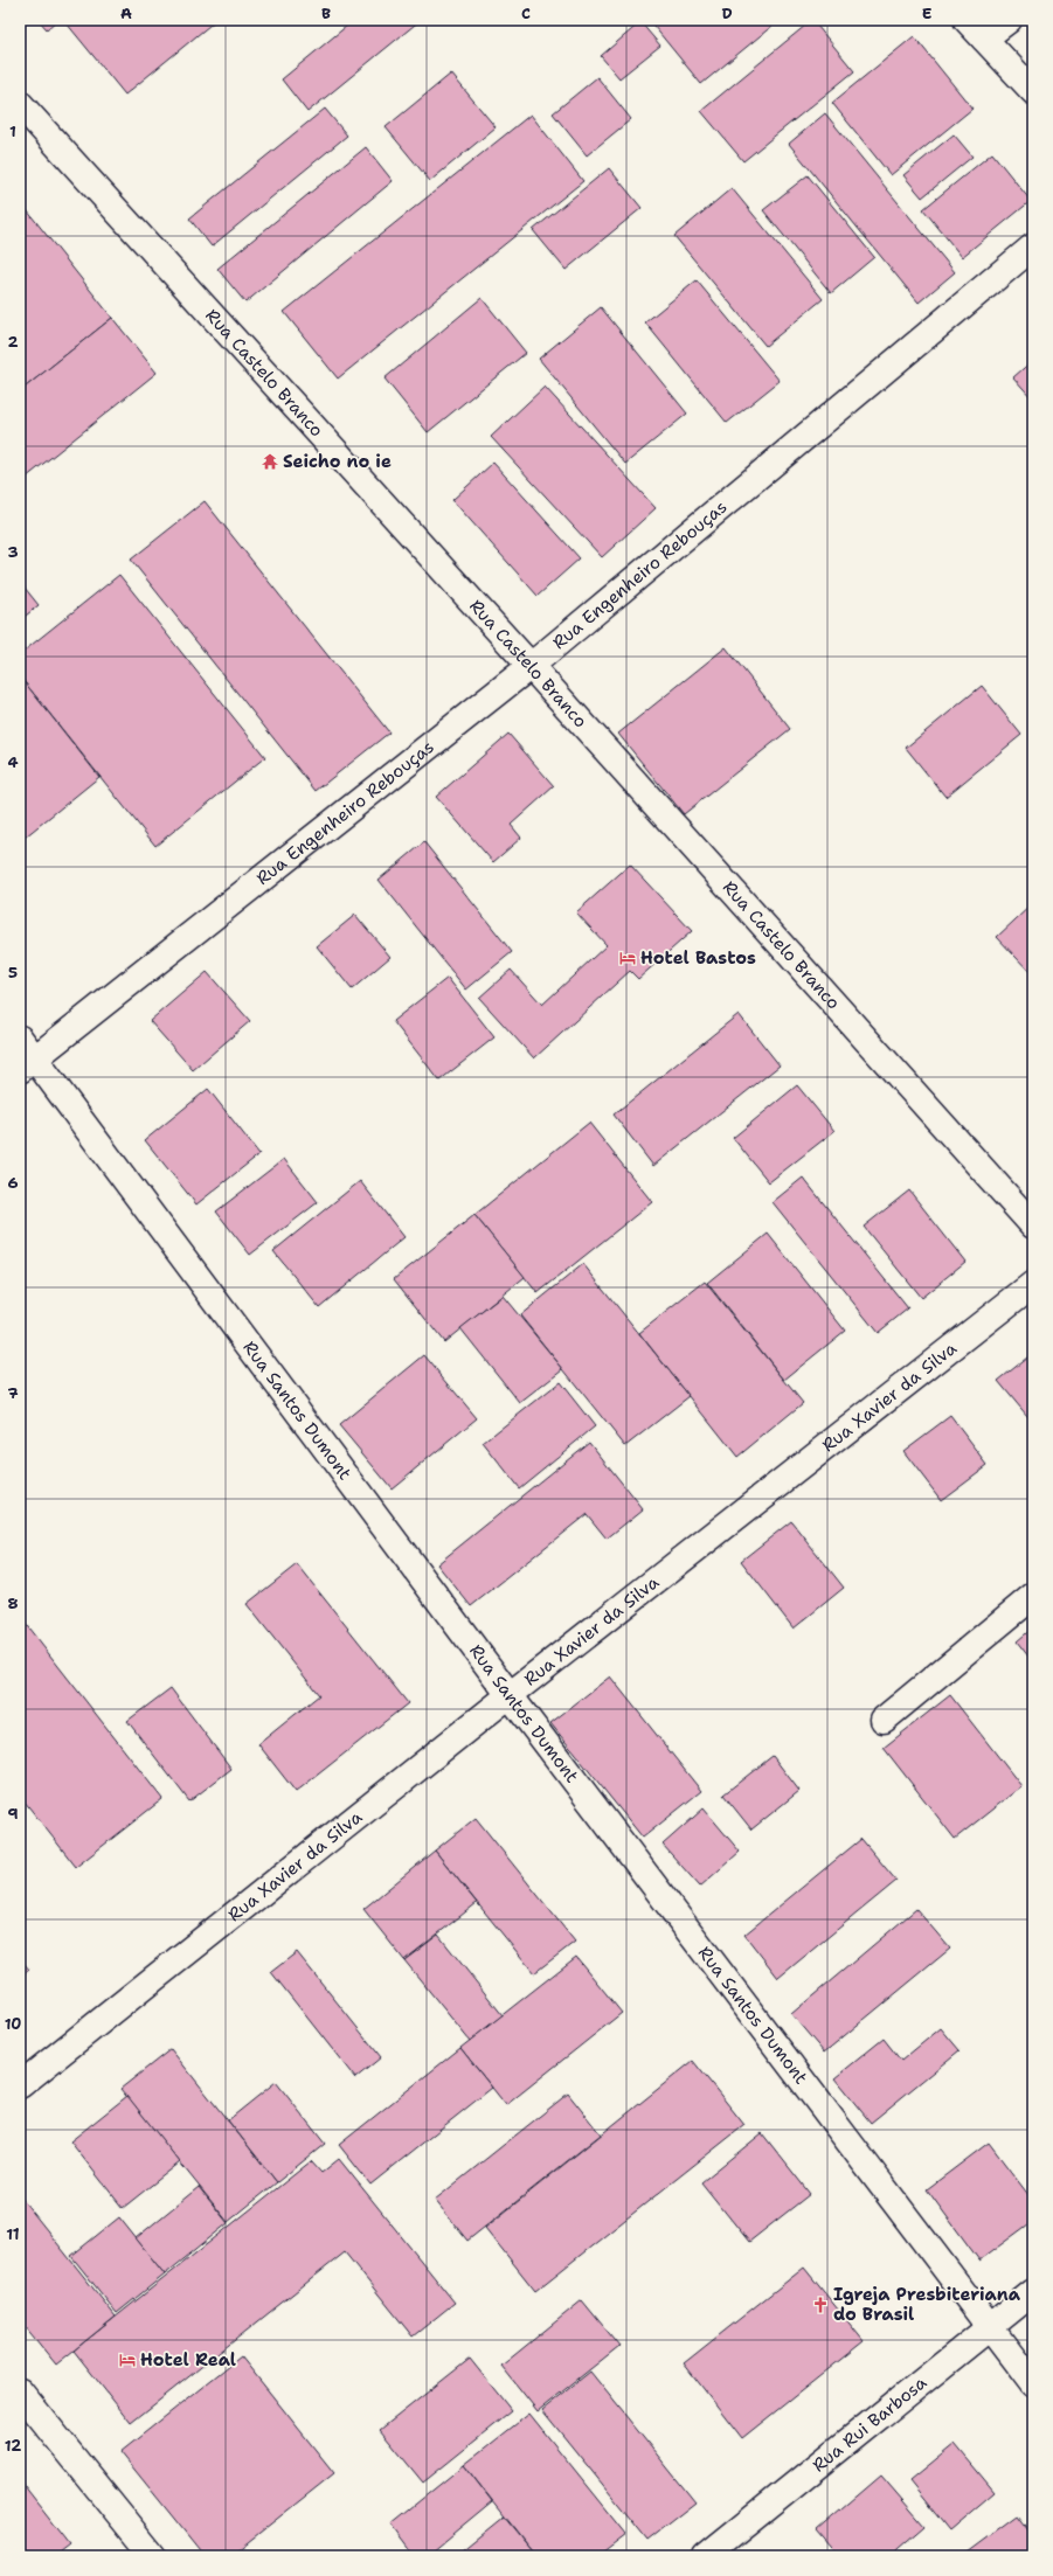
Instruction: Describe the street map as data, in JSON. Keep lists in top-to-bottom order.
{
  "streets": {
    "street": [
      "Rua Castelo Branco",
      "Rua Engenheiro Rebouças",
      "Rua Xavier da Silva",
      "Rua Santos Dumont",
      "Rua Rui Barbosa"
    ]
  },
  "crossings": [
    ["Rua Castelo Branco", "Rua Engenheiro Rebouças"],
    ["Rua Engenheiro Rebouças", "Rua Santos Dumont"],
    ["Rua Xavier da Silva", "Rua Santos Dumont"],
    ["Rua Santos Dumont", "Rua Rui Barbosa"]
  ],
  "places": {
    "temple": ["Seicho no ie"],
    "hotel": ["Hotel Bastos", "Hotel Real"],
    "church": ["Igreja Presbiteriana do Brasil"]
  },
  "grid": {
    "columns": [
      "A",
      "B",
      "C",
      "D",
      "E"
    ],
    "rows": [
      "1",
      "2",
      "3",
      "4",
      "5",
      "6",
      "7",
      "8",
      "9",
      "10",
      "11",
      "12"
    ]
  }
}
